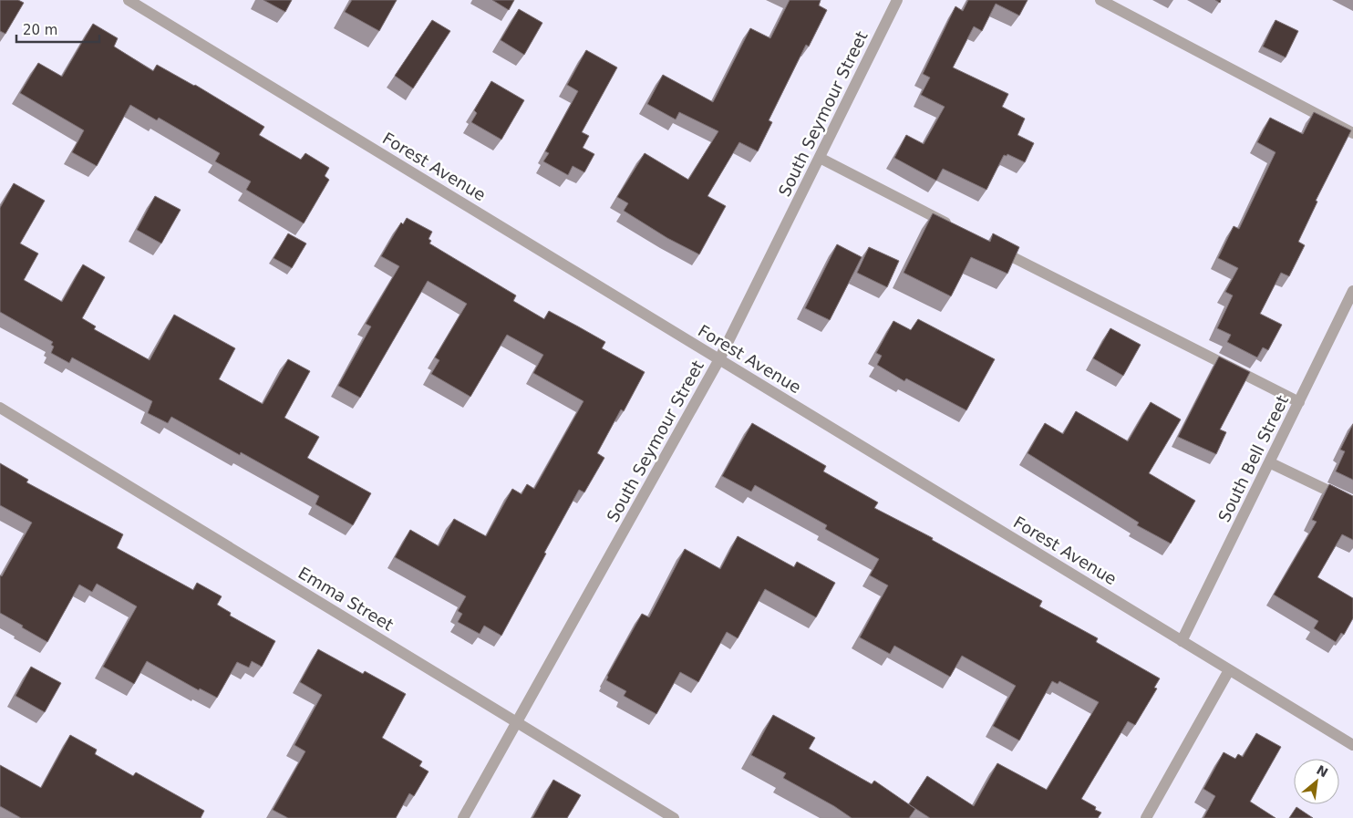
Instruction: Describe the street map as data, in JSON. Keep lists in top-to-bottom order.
{
  "streets": {
    "street": [
      "South Seymour Street",
      "Forest Avenue",
      "South Bell Street",
      "Emma Street"
    ]
  },
  "crossings": [
    ["South Seymour Street", "Forest Avenue"],
    ["South Seymour Street", "Emma Street"],
    ["Forest Avenue", "South Bell Street"]
  ],
  "scale_bar": "20 m",
  "north": "top right"
}
